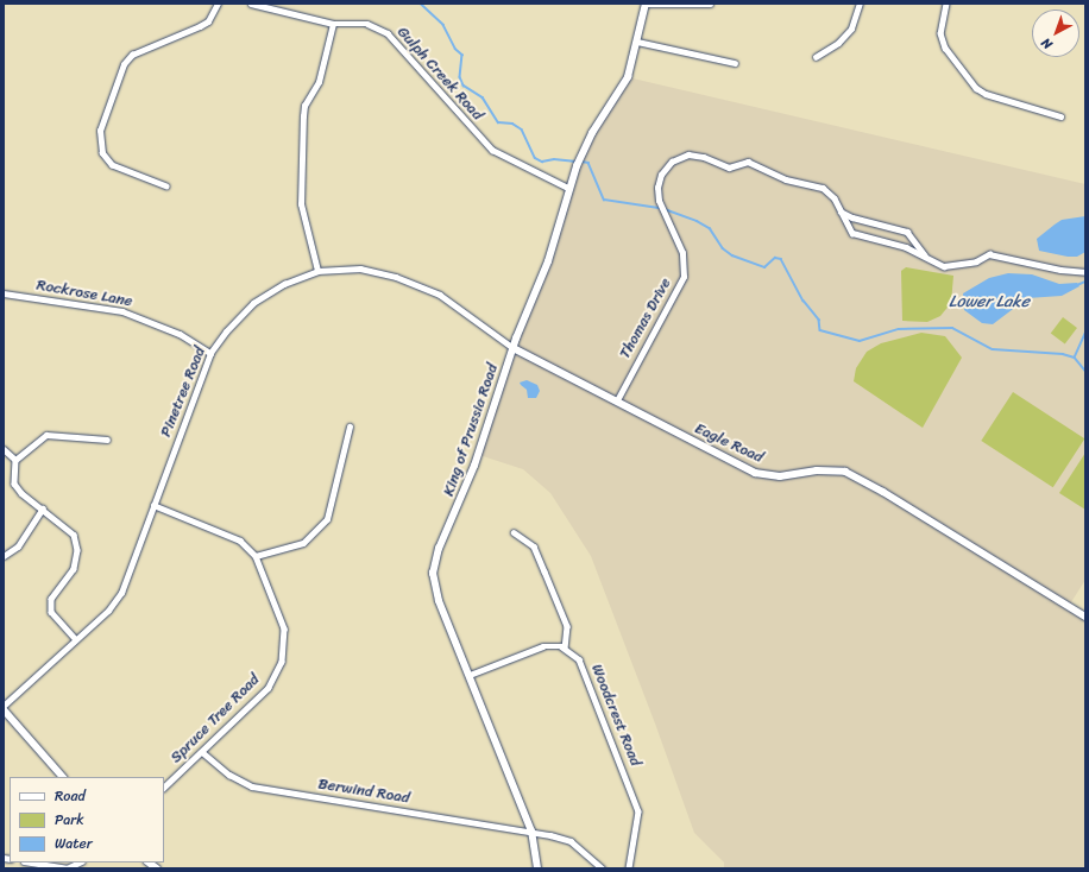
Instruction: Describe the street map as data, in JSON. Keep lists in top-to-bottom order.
{
  "streets": {
    "street": [
      "Gulph Creek Road",
      "Rockrose Lane",
      "Thomas Drive",
      "Pinetree Road",
      "King of Prussia Road",
      "Eagle Road",
      "Woodcrest Road",
      "Spruce Tree Road",
      "Berwind Road"
    ]
  },
  "crossings": [
    ["Gulph Creek Road", "King of Prussia Road"],
    ["Rockrose Lane", "Pinetree Road"],
    ["Thomas Drive", "Eagle Road"],
    ["Pinetree Road", "King of Prussia Road"],
    ["Pinetree Road", "Eagle Road"],
    ["Pinetree Road", "Spruce Tree Road"],
    ["King of Prussia Road", "Eagle Road"],
    ["King of Prussia Road", "Berwind Road"],
    ["Spruce Tree Road", "Berwind Road"]
  ],
  "water": ["Lower Lake"],
  "legend": ["Road", "Park", "Water"],
  "north": "bottom left"
}
